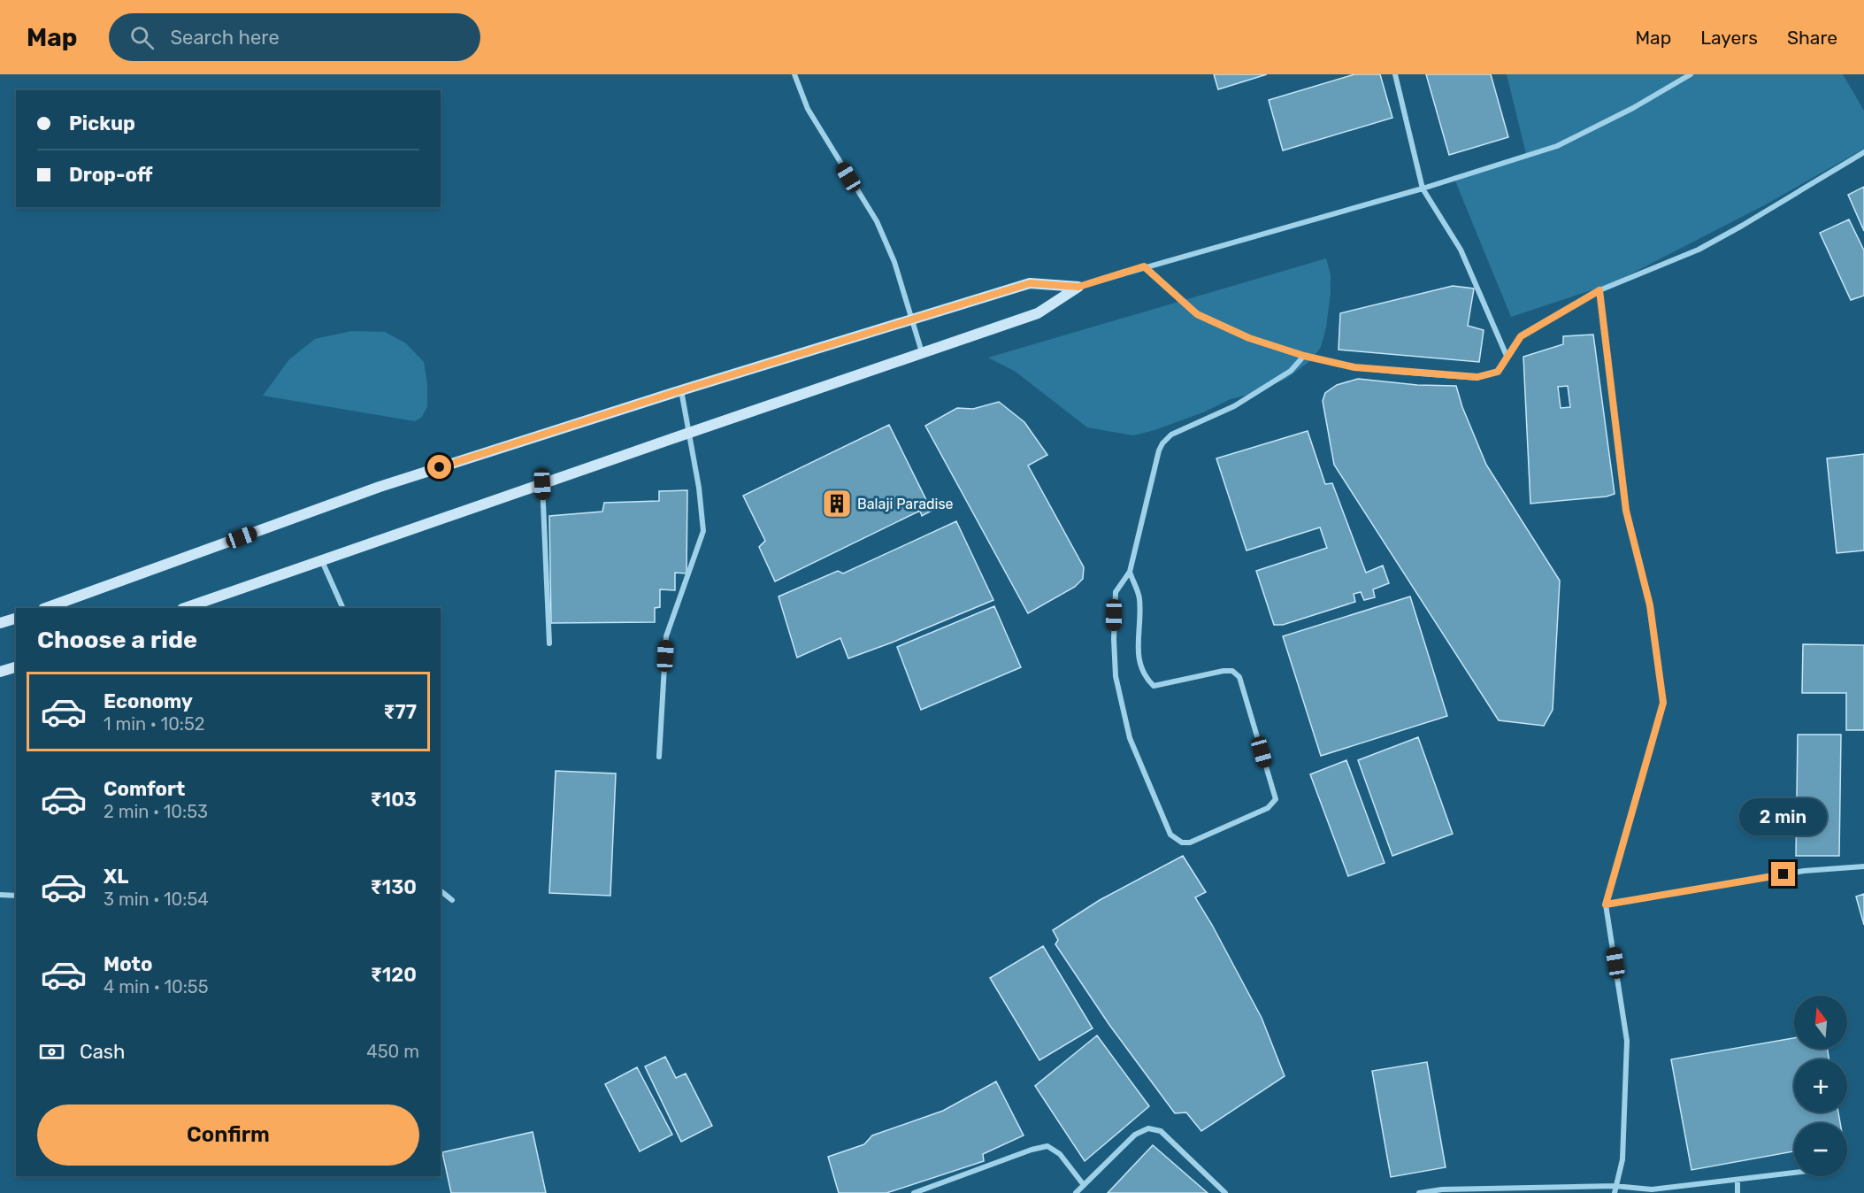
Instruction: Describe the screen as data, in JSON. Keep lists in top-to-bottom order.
{
  "places": {
    "building": ["Balaji Paradise"]
  },
  "north": "top",
  "page": {
    "header": "Map",
    "search": "Search here",
    "nav": ["Map", "Layers", "Share"],
    "banner": ["Pickup", "Drop-off"],
    "heading": "Choose a ride",
    "list": [
      {
        "name": "Economy",
        "note": "1 min · 10:52",
        "value": "₹77"
      },
      {
        "name": "Comfort",
        "note": "2 min · 10:53",
        "value": "₹103"
      },
      {
        "name": "XL",
        "note": "3 min · 10:54",
        "value": "₹130"
      },
      {
        "name": "Moto",
        "note": "4 min · 10:55",
        "value": "₹120"
      }
    ],
    "bubble": "2 min",
    "map_buttons": ["+", "−"],
    "pay": ["Cash", "450 m"],
    "buttons": "Confirm"
  }
}
